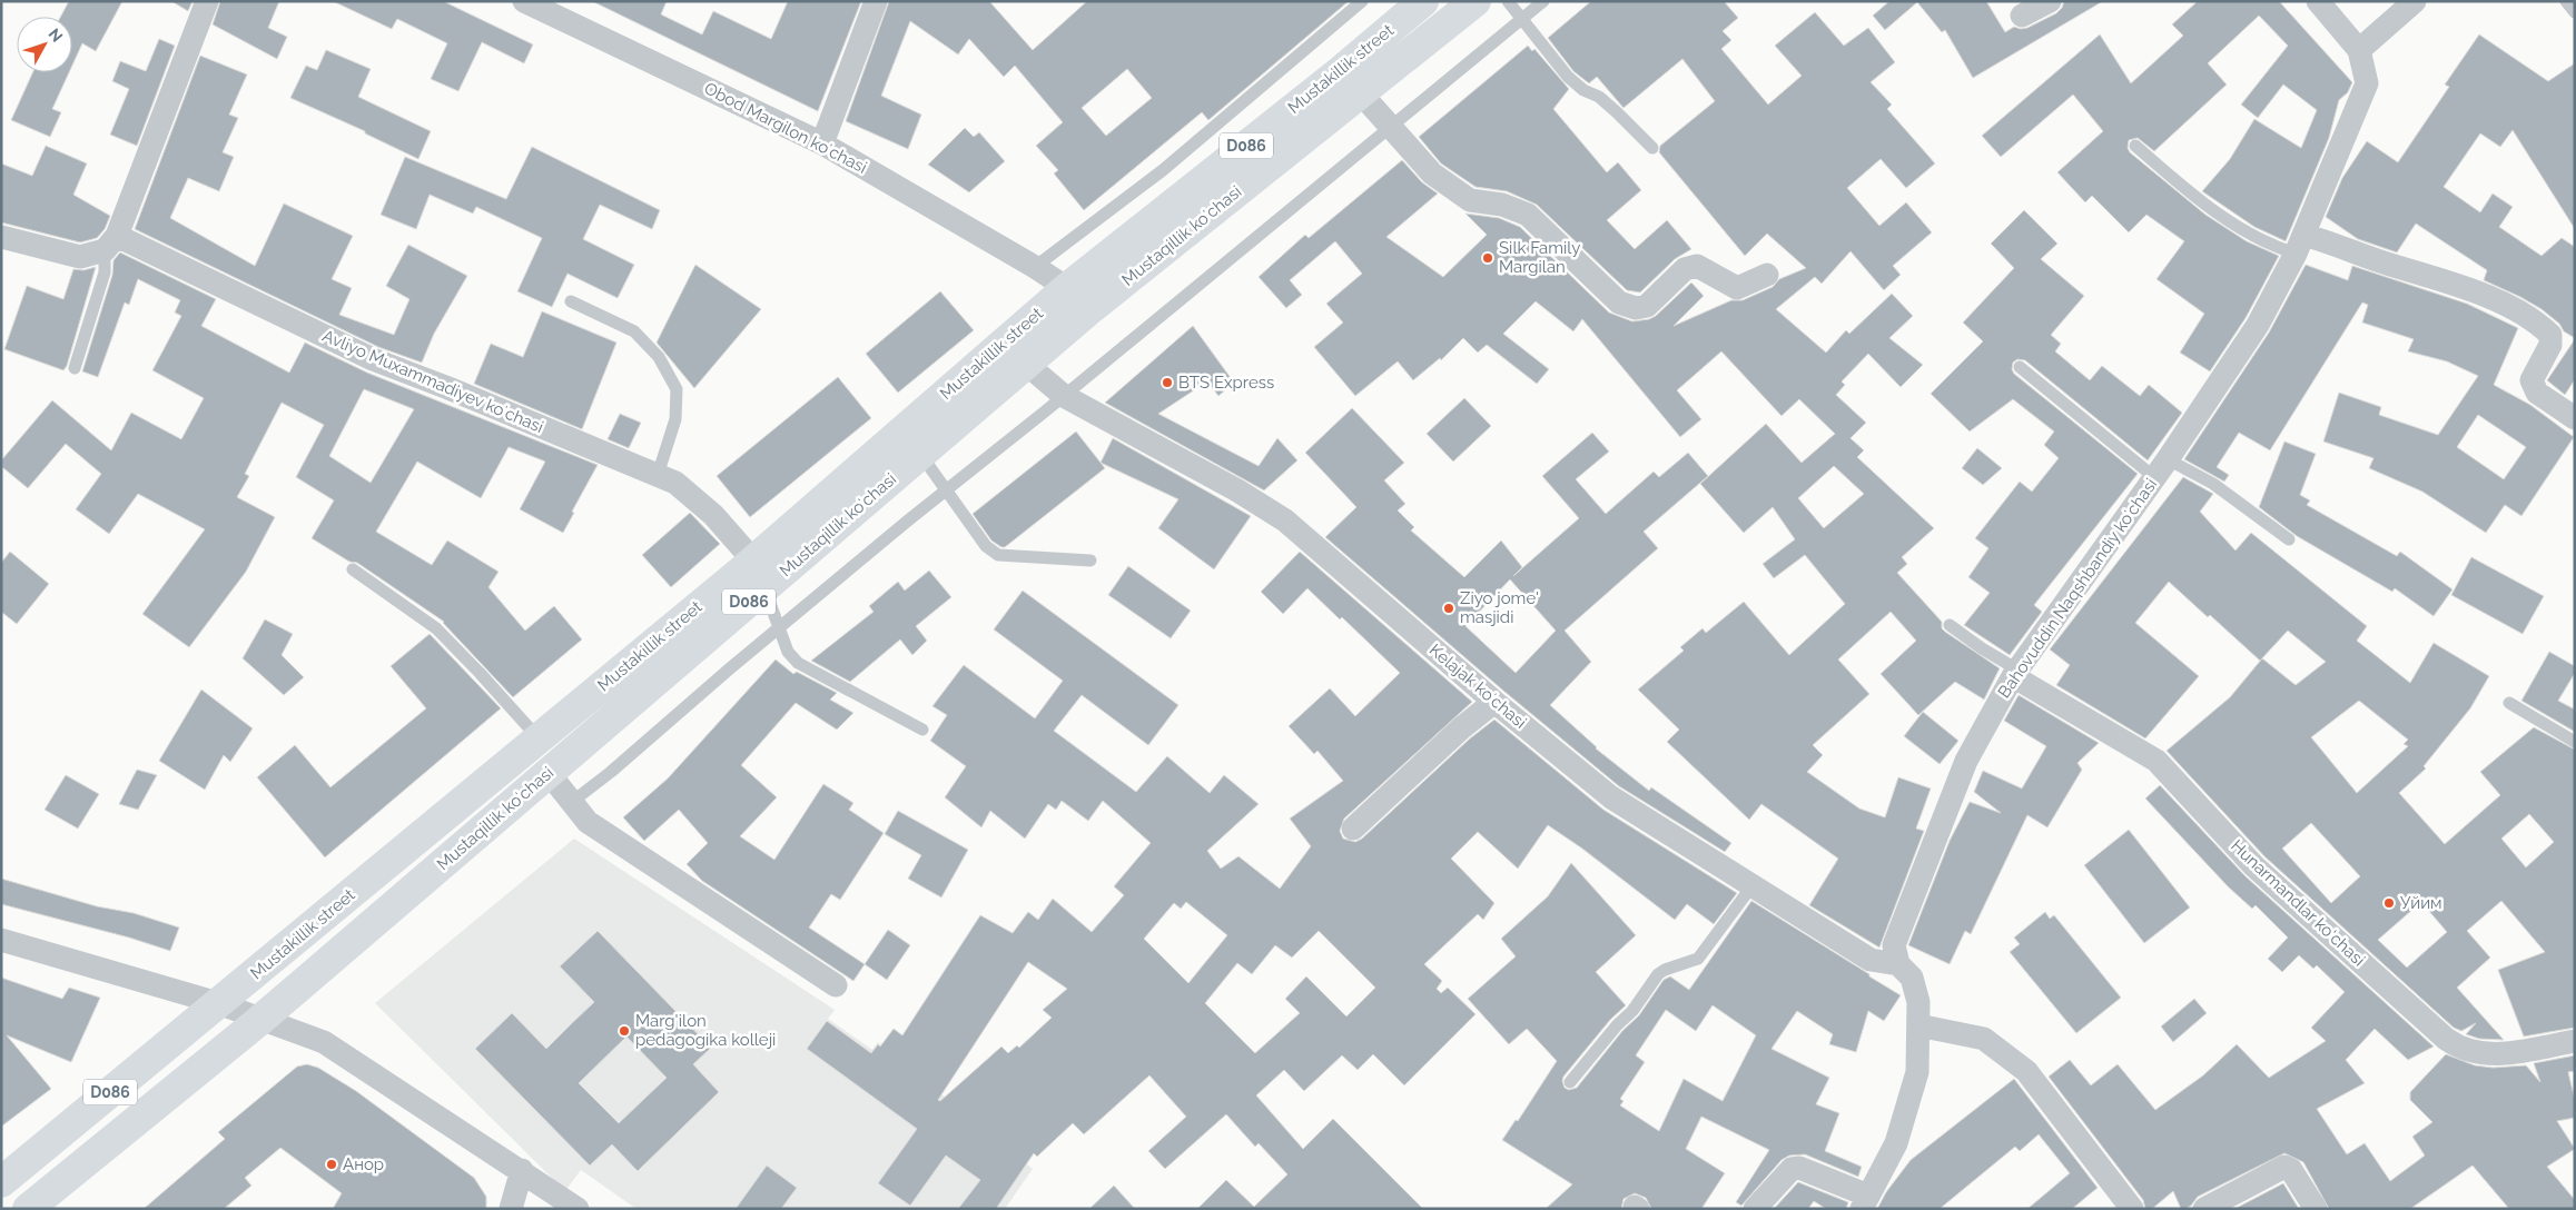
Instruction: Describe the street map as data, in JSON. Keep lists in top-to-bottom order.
{
  "streets": {
    "main road": ["Mustakillik street", "D086", "Mustaqillik koʻchasi"],
    "street": [
      "Obod Margilon koʻchasi",
      "Avliyo Muxammadiyev koʻchasi",
      "Bahovuddin Naqshbandiy koʻchasi",
      "Kelajak koʻchasi",
      "Hunarmandlar ko‘chasi"
    ]
  },
  "crossings": [
    ["Mustakillik street", "Obod Margilon koʻchasi"],
    ["Mustakillik street", "Avliyo Muxammadiyev koʻchasi"],
    ["Obod Margilon koʻchasi", "Mustaqillik koʻchasi"],
    ["Mustaqillik koʻchasi", "Kelajak koʻchasi"],
    ["Bahovuddin Naqshbandiy koʻchasi", "Kelajak koʻchasi"],
    ["Bahovuddin Naqshbandiy koʻchasi", "Hunarmandlar ko‘chasi"]
  ],
  "places": [
    "Silk Family Margilan",
    "BTS Express",
    "Ziyo jome' masjidi",
    "Уйим",
    "Marg'ilon pedagogika kolleji",
    "Анор"
  ],
  "north": "top right"
}
